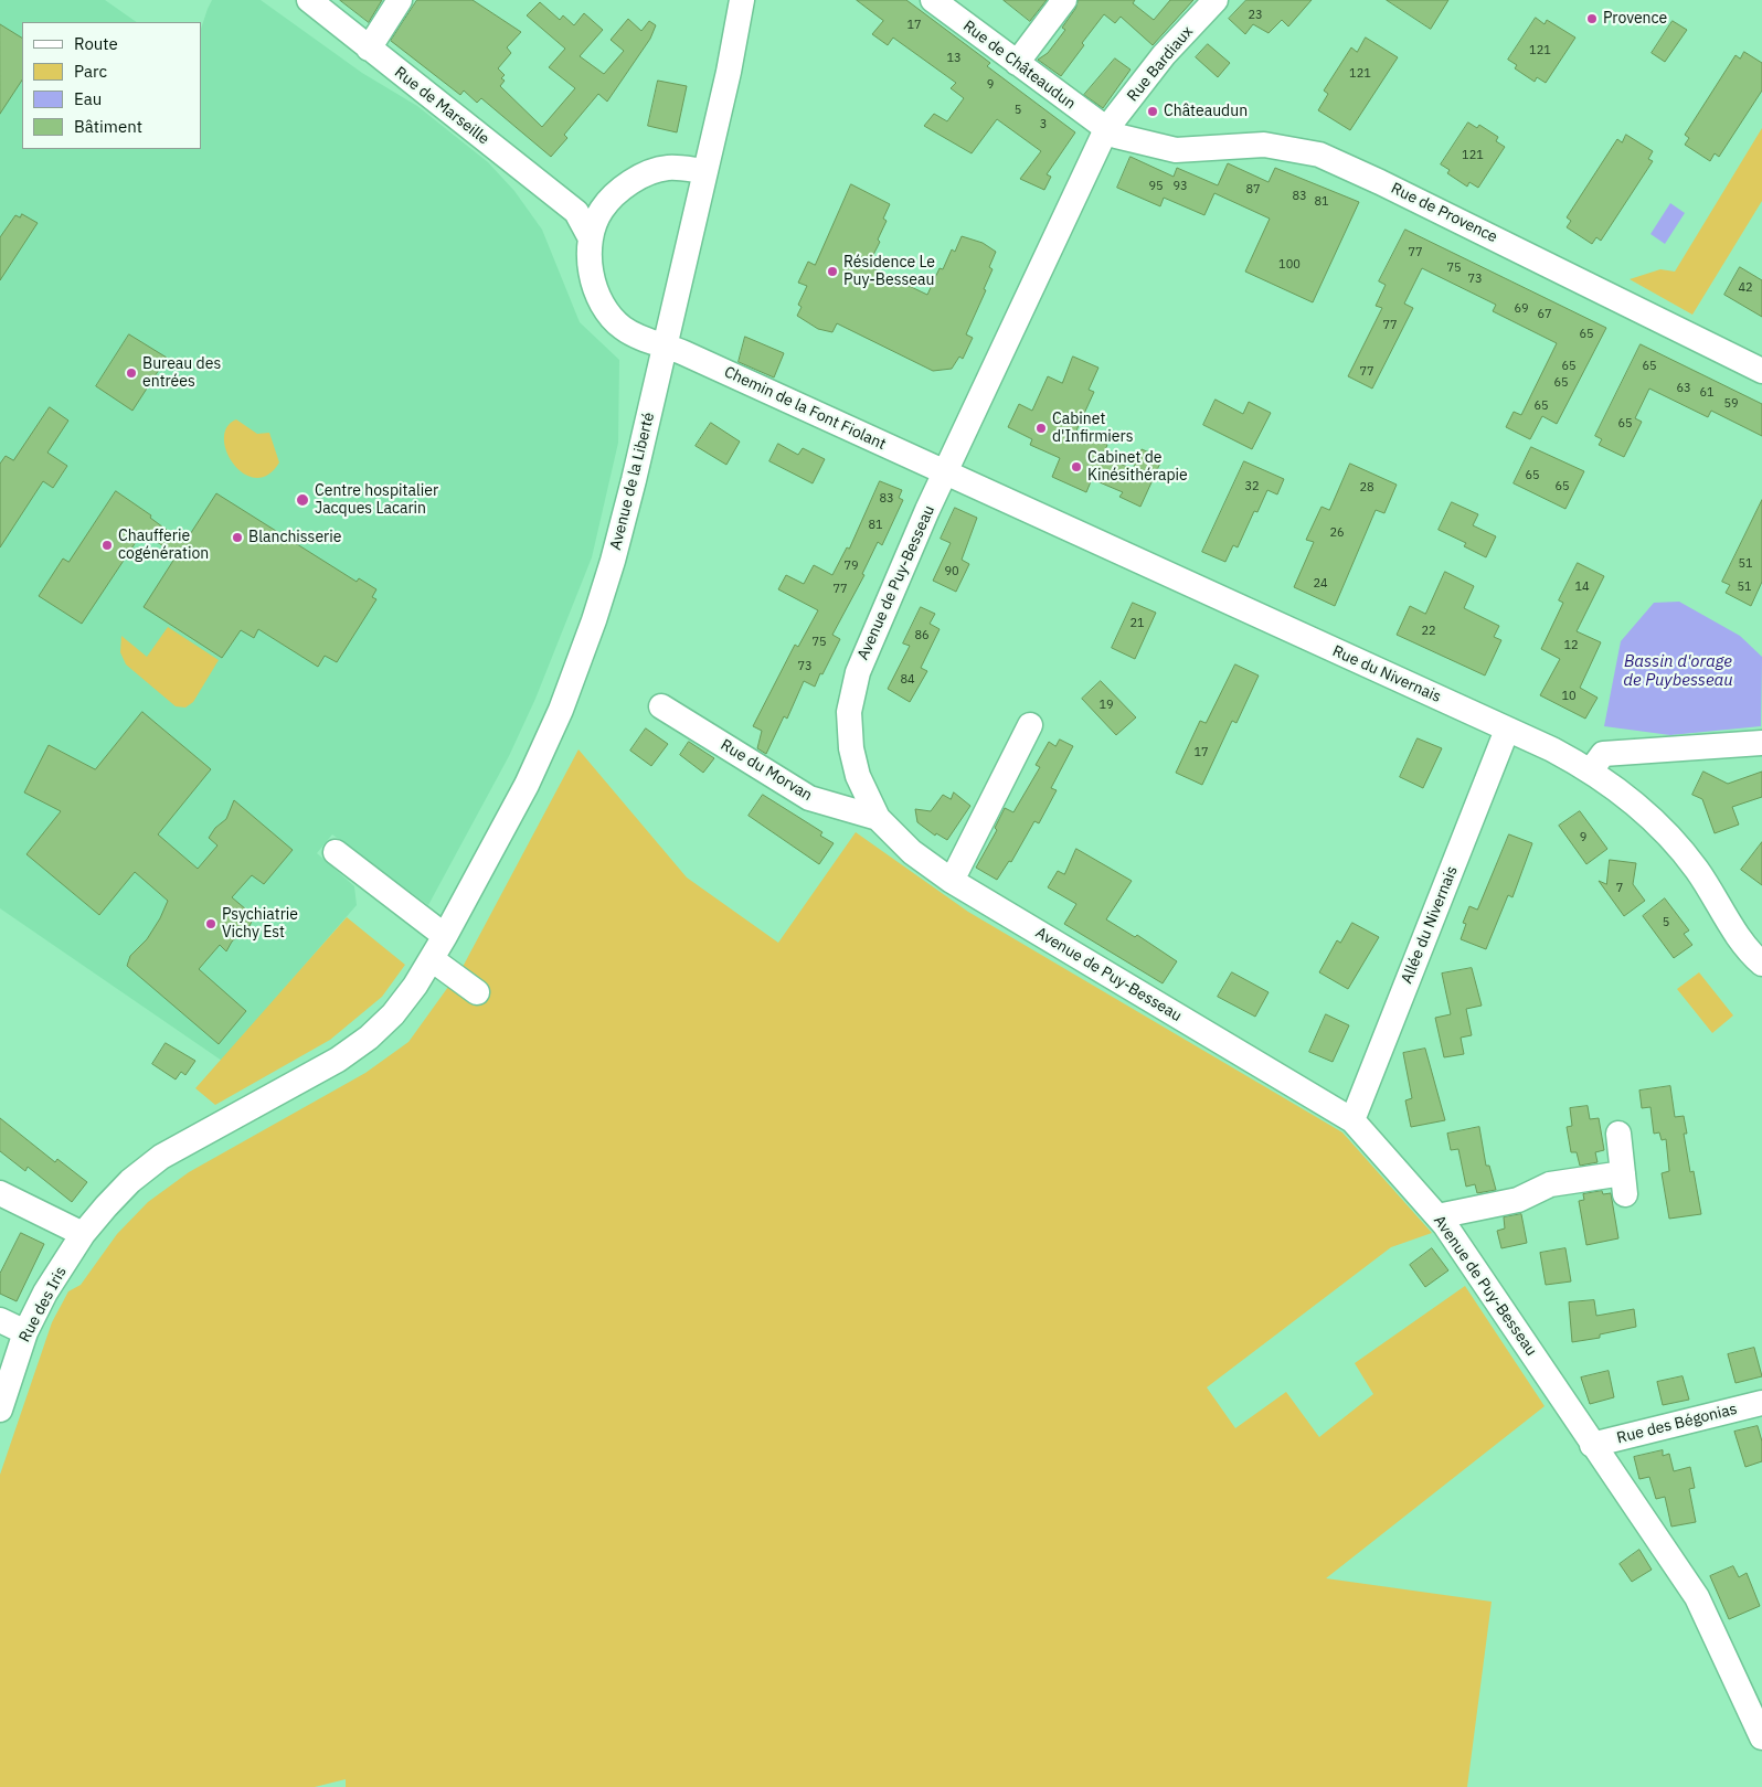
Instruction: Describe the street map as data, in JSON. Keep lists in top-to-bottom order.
{
  "streets": {
    "street": [
      "Rue Bardiaux",
      "Rue de Châteaudun",
      "Rue de Marseille",
      "Rue de Provence",
      "Chemin de la Font Fiolant",
      "Avenue de la Liberté",
      "Avenue de Puy-Besseau",
      "Rue du Nivernais",
      "Rue du Morvan",
      "Allée du Nivernais",
      "Rue des Iris",
      "Rue des Bégonias"
    ]
  },
  "crossings": [
    ["Rue Bardiaux", "Rue de Châteaudun"],
    ["Rue Bardiaux", "Rue de Provence"],
    ["Rue Bardiaux", "Avenue de Puy-Besseau"],
    ["Rue de Châteaudun", "Rue de Provence"],
    ["Rue de Châteaudun", "Avenue de Puy-Besseau"],
    ["Rue de Marseille", "Chemin de la Font Fiolant"],
    ["Rue de Provence", "Avenue de Puy-Besseau"],
    ["Chemin de la Font Fiolant", "Avenue de la Liberté"],
    ["Chemin de la Font Fiolant", "Avenue de Puy-Besseau"],
    ["Chemin de la Font Fiolant", "Rue du Nivernais"],
    ["Avenue de la Liberté", "Rue des Iris"],
    ["Avenue de Puy-Besseau", "Rue du Nivernais"],
    ["Avenue de Puy-Besseau", "Rue du Morvan"],
    ["Avenue de Puy-Besseau", "Allée du Nivernais"],
    ["Avenue de Puy-Besseau", "Rue des Bégonias"],
    ["Rue du Nivernais", "Allée du Nivernais"]
  ],
  "water": ["Bassin d'orage de Puybesseau"],
  "places": [
    "Provence",
    "Châteaudun",
    "Résidence Le Puy-Besseau",
    "Bureau des entrées",
    "Cabinet d'Infirmiers",
    "Cabinet de Kinésithérapie",
    "Centre hospitalier Jacques Lacarin",
    "Blanchisserie",
    "Chaufferie cogénération",
    "Psychiatrie Vichy Est"
  ],
  "house_numbers": [
    "23",
    "17",
    "121",
    "13",
    "121",
    "9",
    "5",
    "3",
    "121",
    "95",
    "93",
    "87",
    "83",
    "81",
    "77",
    "100",
    "75",
    "73",
    "42",
    "69",
    "67",
    "77",
    "65",
    "65",
    "65",
    "77",
    "65",
    "63",
    "61",
    "59",
    "65",
    "65",
    "65",
    "32",
    "65",
    "28",
    "83",
    "81",
    "26",
    "51",
    "79",
    "90",
    "24",
    "14",
    "51",
    "77",
    "21",
    "22",
    "86",
    "75",
    "12",
    "73",
    "84",
    "10",
    "19",
    "17",
    "9",
    "7",
    "5"
  ],
  "legend": [
    "Route",
    "Parc",
    "Eau",
    "Bâtiment"
  ]
}
